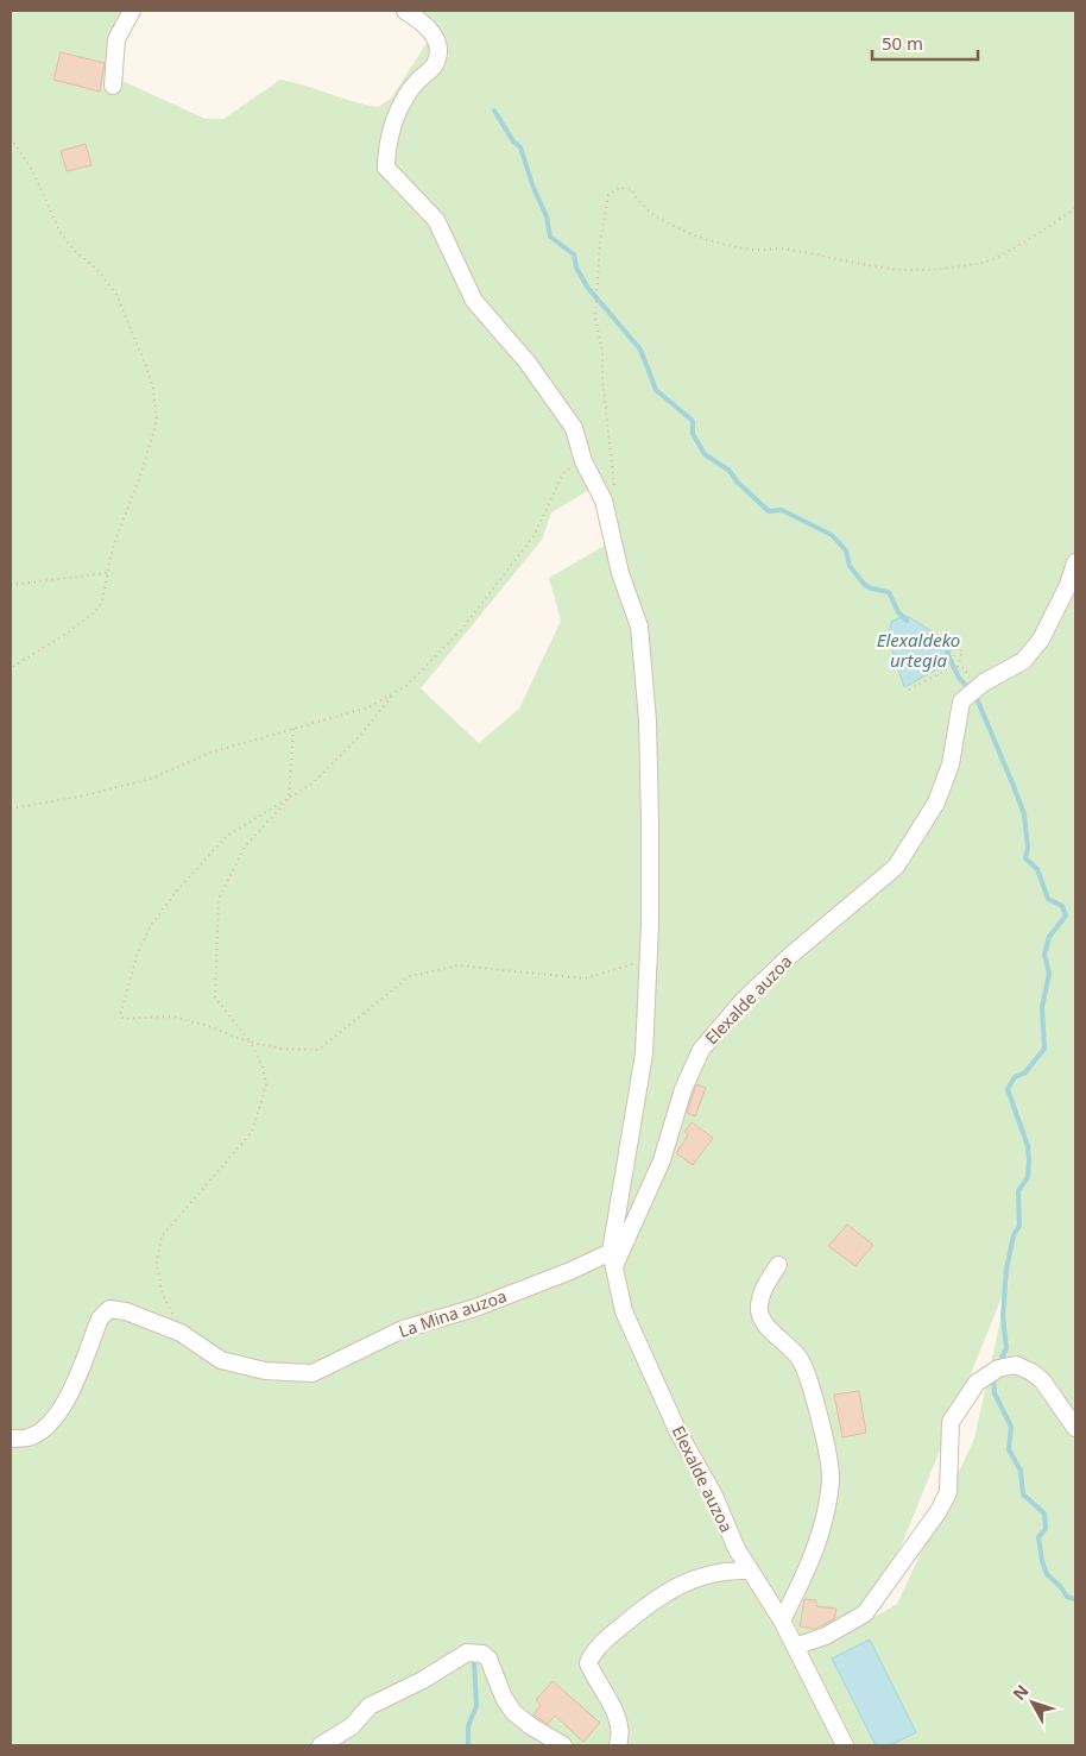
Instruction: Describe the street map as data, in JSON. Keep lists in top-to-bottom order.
{
  "streets": {
    "street": ["Elexalde auzoa", "La Mina auzoa"]
  },
  "crossings": [
    ["Elexalde auzoa", "La Mina auzoa"]
  ],
  "water": ["Elexaldeko urtegia"],
  "scale_bar": "50 m",
  "north": "top left"
}
